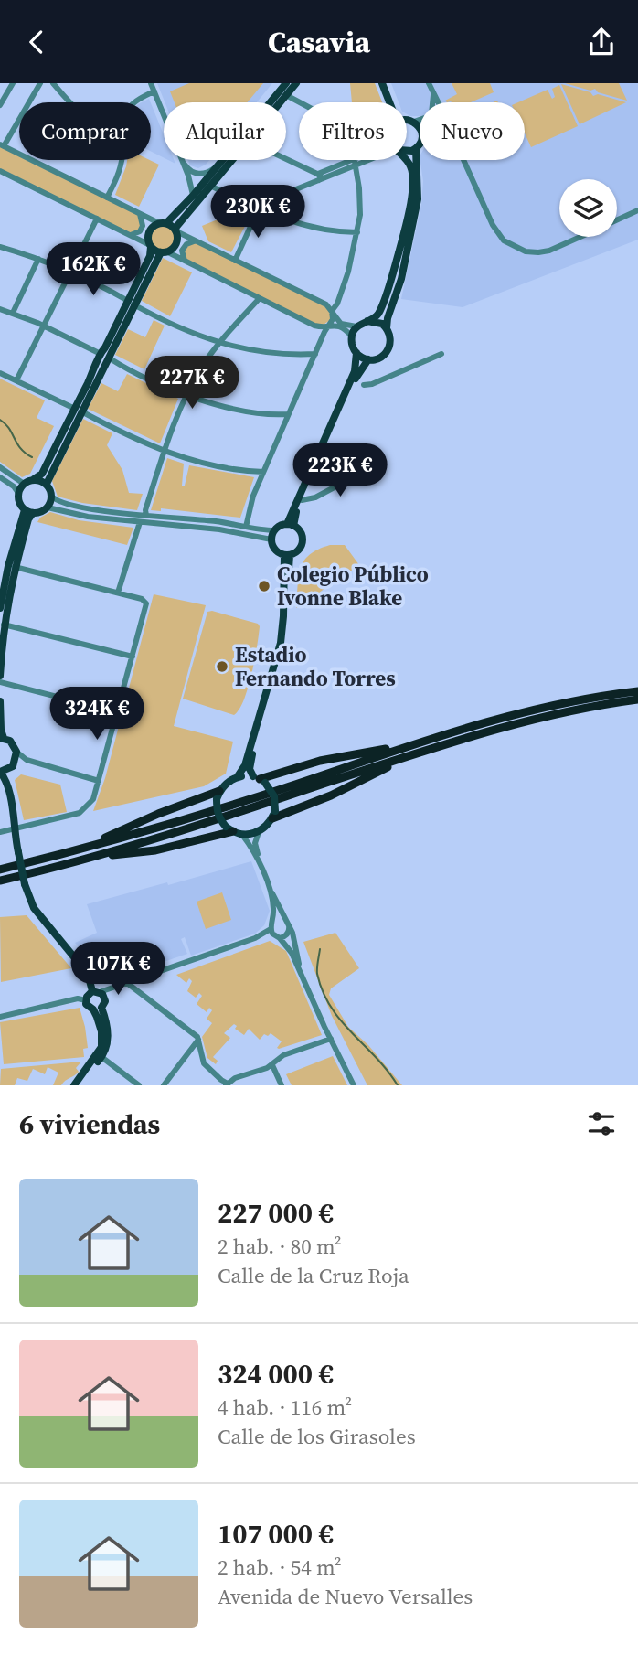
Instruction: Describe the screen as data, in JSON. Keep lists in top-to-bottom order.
{
  "places": ["Colegio Público Ivonne Blake", "Estadio Fernando Torres"],
  "page": {
    "header": "Casavia",
    "chip": [
      "Comprar",
      "Alquilar",
      "Filtros",
      "Nuevo"
    ],
    "price": [
      "230K €",
      "162K €",
      "227K €",
      "223K €",
      "324K €",
      "107K €"
    ],
    "heading": "6 viviendas",
    "list": [
      {
        "name": "227 000 €",
        "note": "2 hab. · 80 m² · Calle de la Cruz Roja"
      },
      {
        "name": "324 000 €",
        "note": "4 hab. · 116 m² · Calle de los Girasoles"
      },
      {
        "name": "107 000 €",
        "note": "2 hab. · 54 m² · Avenida de Nuevo Versalles"
      }
    ]
  }
}
